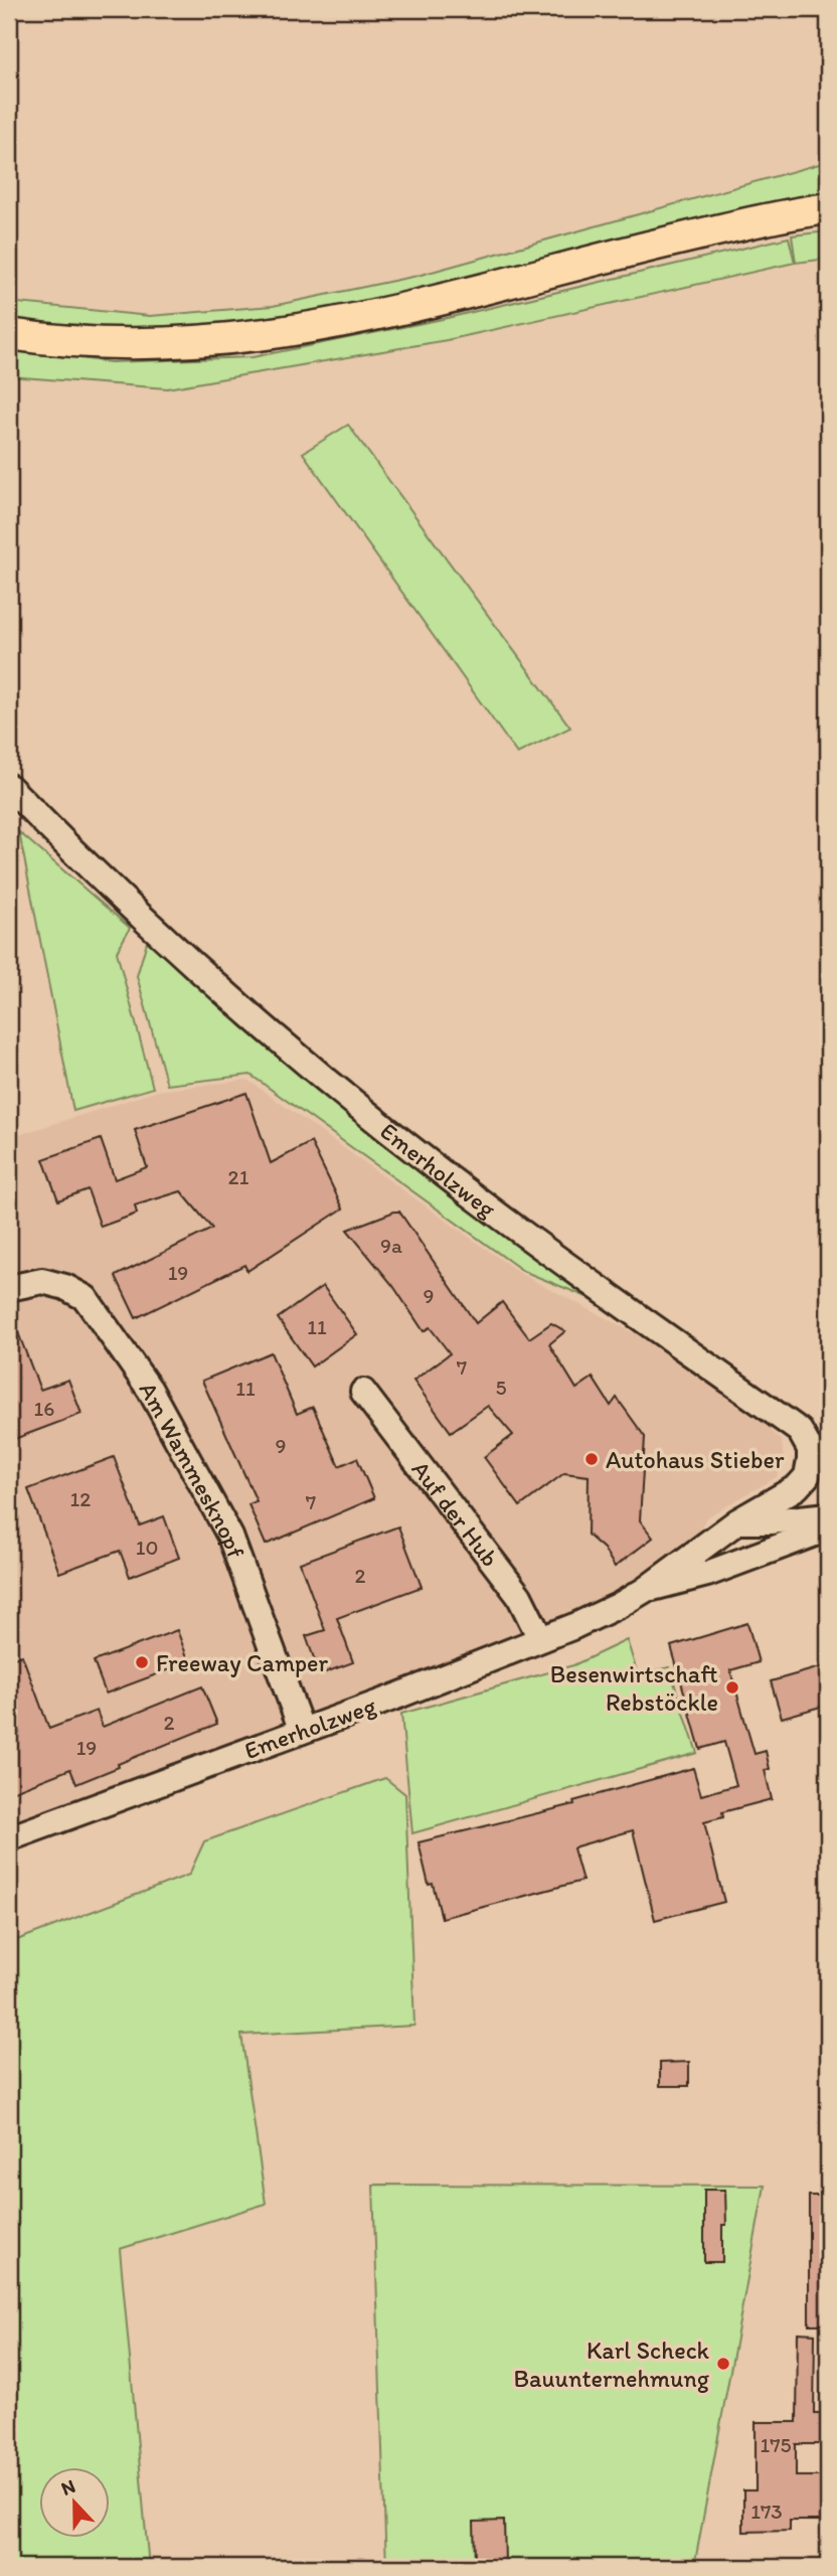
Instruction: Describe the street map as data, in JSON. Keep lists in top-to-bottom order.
{
  "streets": {
    "street": ["Emerholzweg", "Am Wammesknopf", "Auf der Hub"]
  },
  "crossings": [
    ["Emerholzweg", "Am Wammesknopf"],
    ["Emerholzweg", "Auf der Hub"]
  ],
  "places": [
    "Autohaus Stieber",
    "Freeway Camper",
    "Besenwirtschaft Rebstöckle",
    "Karl Scheck Bauunternehmung"
  ],
  "house_numbers": [
    "21",
    "9a",
    "19",
    "9",
    "11",
    "7",
    "5",
    "11",
    "16",
    "9",
    "12",
    "7",
    "10",
    "2",
    "2",
    "19",
    "175",
    "173"
  ],
  "north": "top"
}
